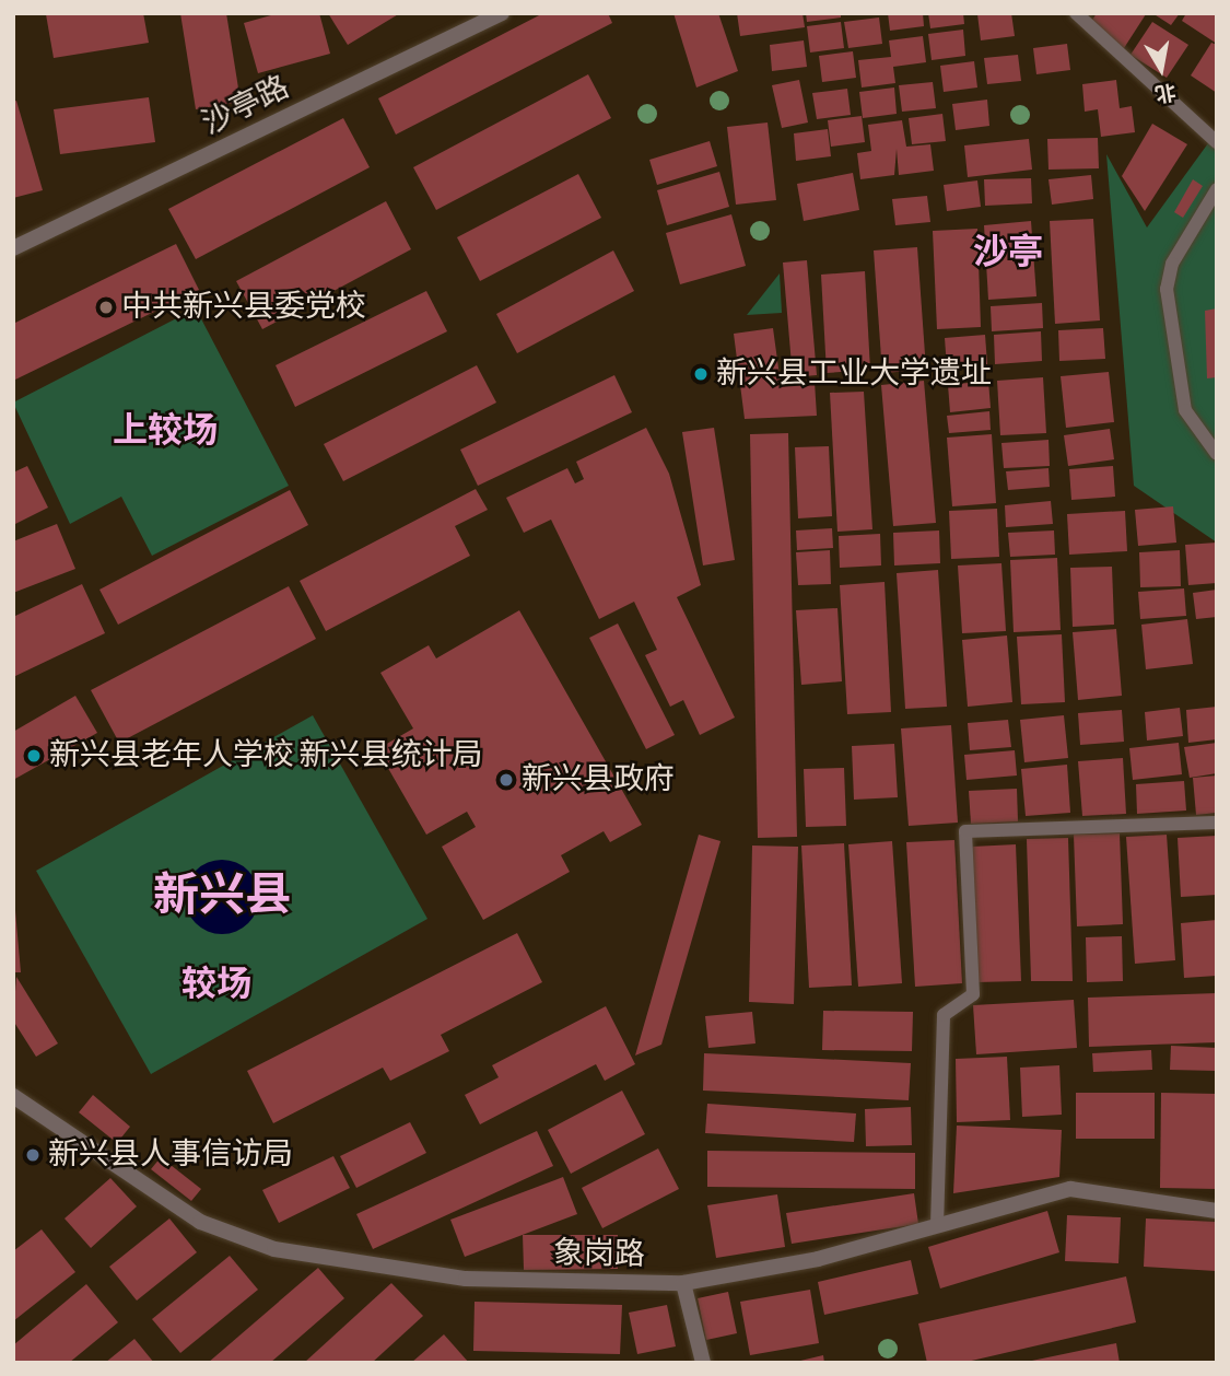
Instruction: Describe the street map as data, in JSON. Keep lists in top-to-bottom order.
{
  "streets": {
    "street": ["沙亭路", "象岗路"]
  },
  "districts": [
    "沙亭",
    "上较场",
    "新兴县",
    "较场"
  ],
  "places": [
    "中共新兴县委党校",
    "新兴县工业大学遗址",
    "新兴县老年人学校 新兴县统计局",
    "新兴县政府",
    "新兴县人事信访局"
  ],
  "north": "bottom"
}
